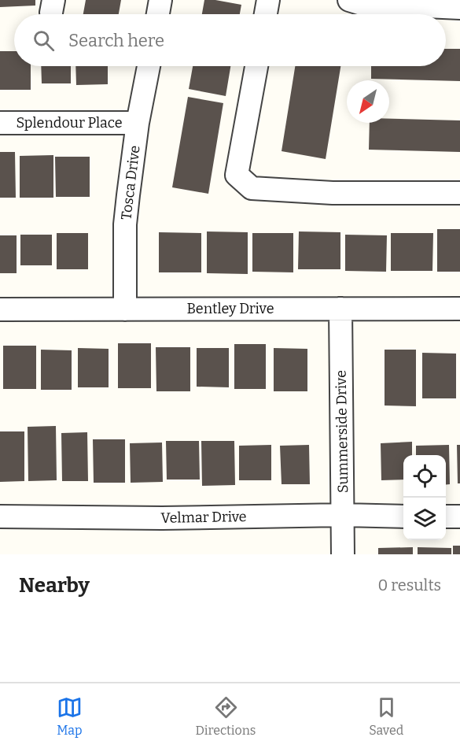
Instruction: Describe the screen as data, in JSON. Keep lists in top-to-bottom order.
{
  "streets": {
    "street": [
      "Splendour Place",
      "Tosca Drive",
      "Bentley Drive",
      "Summerside Drive",
      "Velmar Drive"
    ]
  },
  "crossings": [
    ["Splendour Place", "Tosca Drive"],
    ["Tosca Drive", "Bentley Drive"],
    ["Bentley Drive", "Summerside Drive"],
    ["Summerside Drive", "Velmar Drive"]
  ],
  "north": "bottom left",
  "page": {
    "search": "Search here",
    "heading": ["Nearby", "0 results"],
    "nav": ["Map", "Directions", "Saved"]
  }
}
